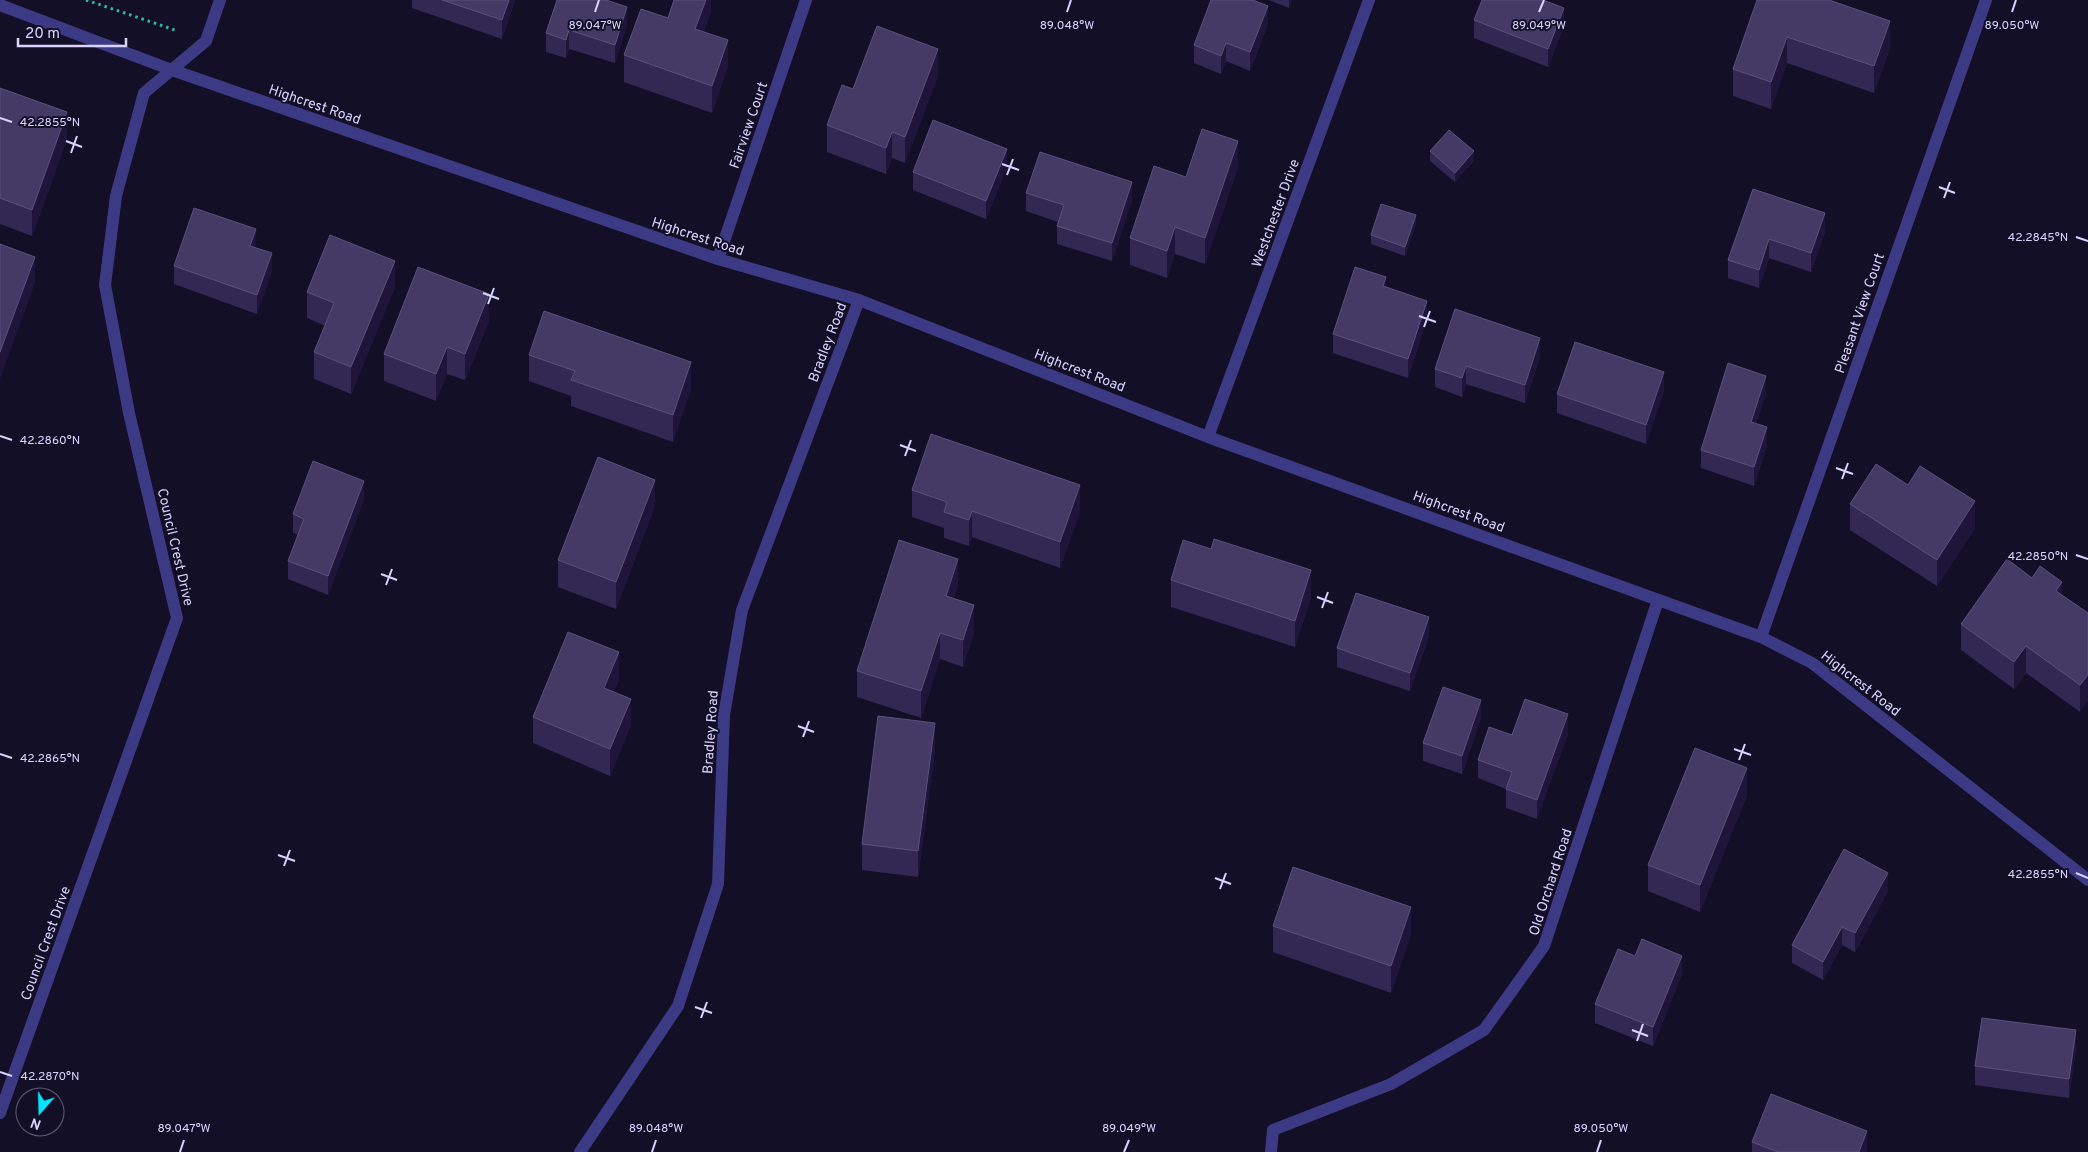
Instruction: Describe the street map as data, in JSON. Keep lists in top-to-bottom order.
{
  "streets": {
    "street": [
      "Highcrest Road",
      "Fairview Court",
      "Westchester Drive",
      "Pleasant View Court",
      "Bradley Road",
      "Council Crest Drive",
      "Old Orchard Road"
    ]
  },
  "crossings": [
    ["Highcrest Road", "Fairview Court"],
    ["Highcrest Road", "Westchester Drive"],
    ["Highcrest Road", "Pleasant View Court"],
    ["Highcrest Road", "Bradley Road"],
    ["Highcrest Road", "Council Crest Drive"],
    ["Highcrest Road", "Old Orchard Road"]
  ],
  "scale_bar": "20 m",
  "north": "bottom",
  "coordinates": [
    "89.047°W",
    "89.048°W",
    "89.049°W",
    "89.050°W",
    "42.2855°N",
    "42.2845°N",
    "42.2860°N",
    "42.2850°N",
    "42.2865°N",
    "42.2870°N"
  ]
}
